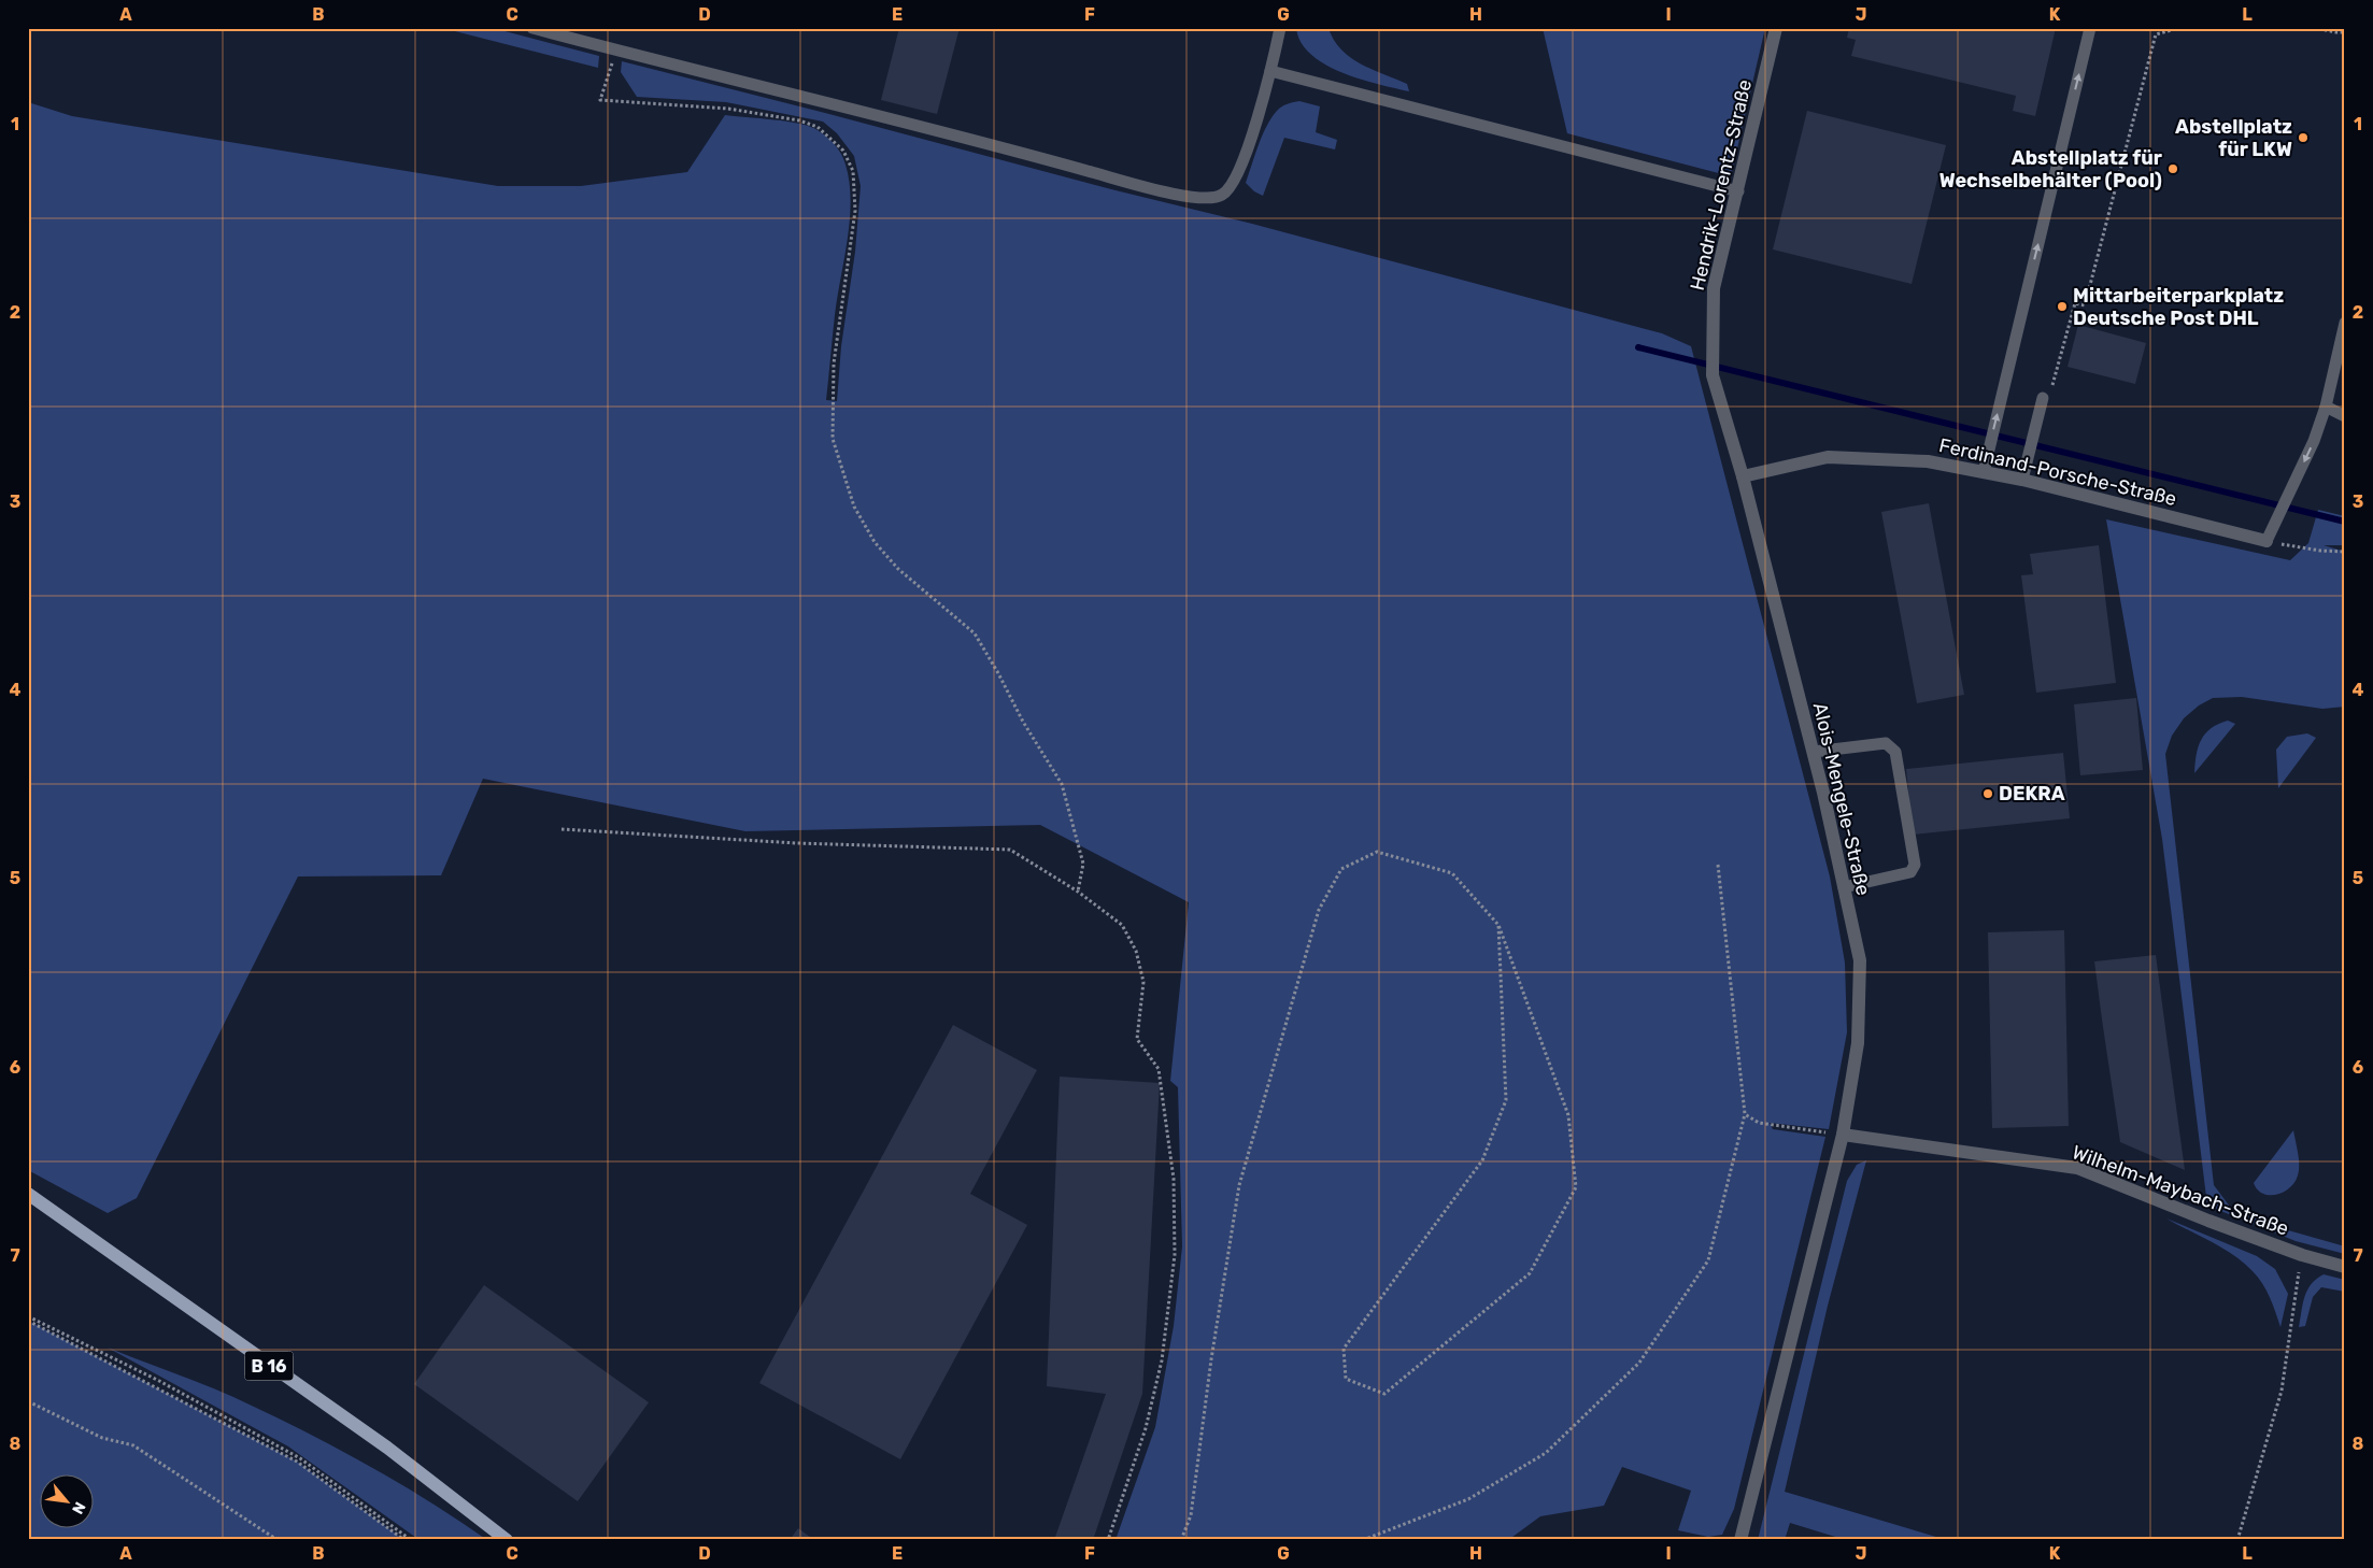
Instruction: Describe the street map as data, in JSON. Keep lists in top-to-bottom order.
{
  "streets": {
    "main road": ["B 16"],
    "street": [
      "Hendrik-Lorentz-Straße",
      "Ferdinand-Porsche-Straße",
      "Alois-Mengele-Straße",
      "Wilhelm-Maybach-Straße"
    ]
  },
  "crossings": [
    ["Hendrik-Lorentz-Straße", "Ferdinand-Porsche-Straße"],
    ["Hendrik-Lorentz-Straße", "Alois-Mengele-Straße"],
    ["Ferdinand-Porsche-Straße", "Alois-Mengele-Straße"],
    ["Alois-Mengele-Straße", "Wilhelm-Maybach-Straße"]
  ],
  "places": [
    "Abstellplatz für LKW",
    "Abstellplatz für Wechselbehälter (Pool)",
    "Mittarbeiterparkplatz Deutsche Post DHL",
    "DEKRA"
  ],
  "north": "bottom right",
  "grid": {
    "columns": [
      "A",
      "B",
      "C",
      "D",
      "E",
      "F",
      "G",
      "H",
      "I",
      "J",
      "K",
      "L"
    ],
    "rows": [
      "1",
      "2",
      "3",
      "4",
      "5",
      "6",
      "7",
      "8"
    ]
  }
}
